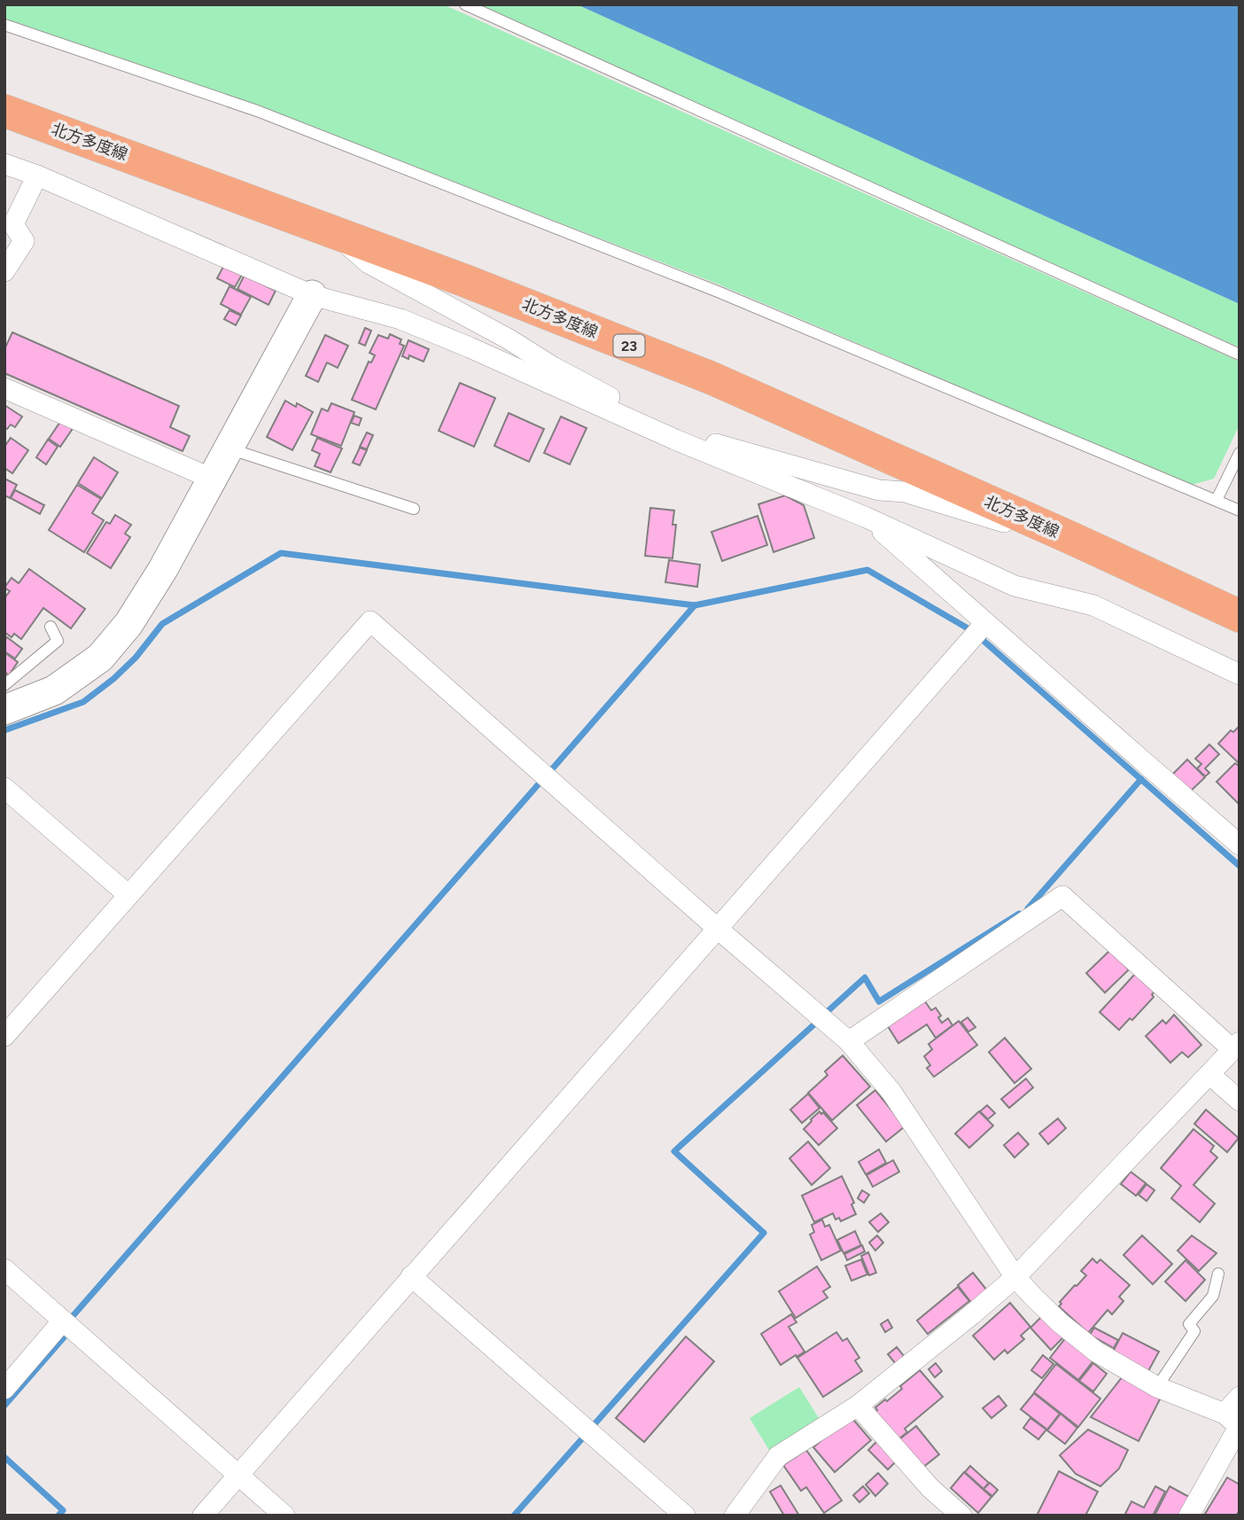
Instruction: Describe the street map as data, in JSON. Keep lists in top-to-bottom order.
{
  "streets": {
    "main road": ["北方多度線", "23"]
  }
}
